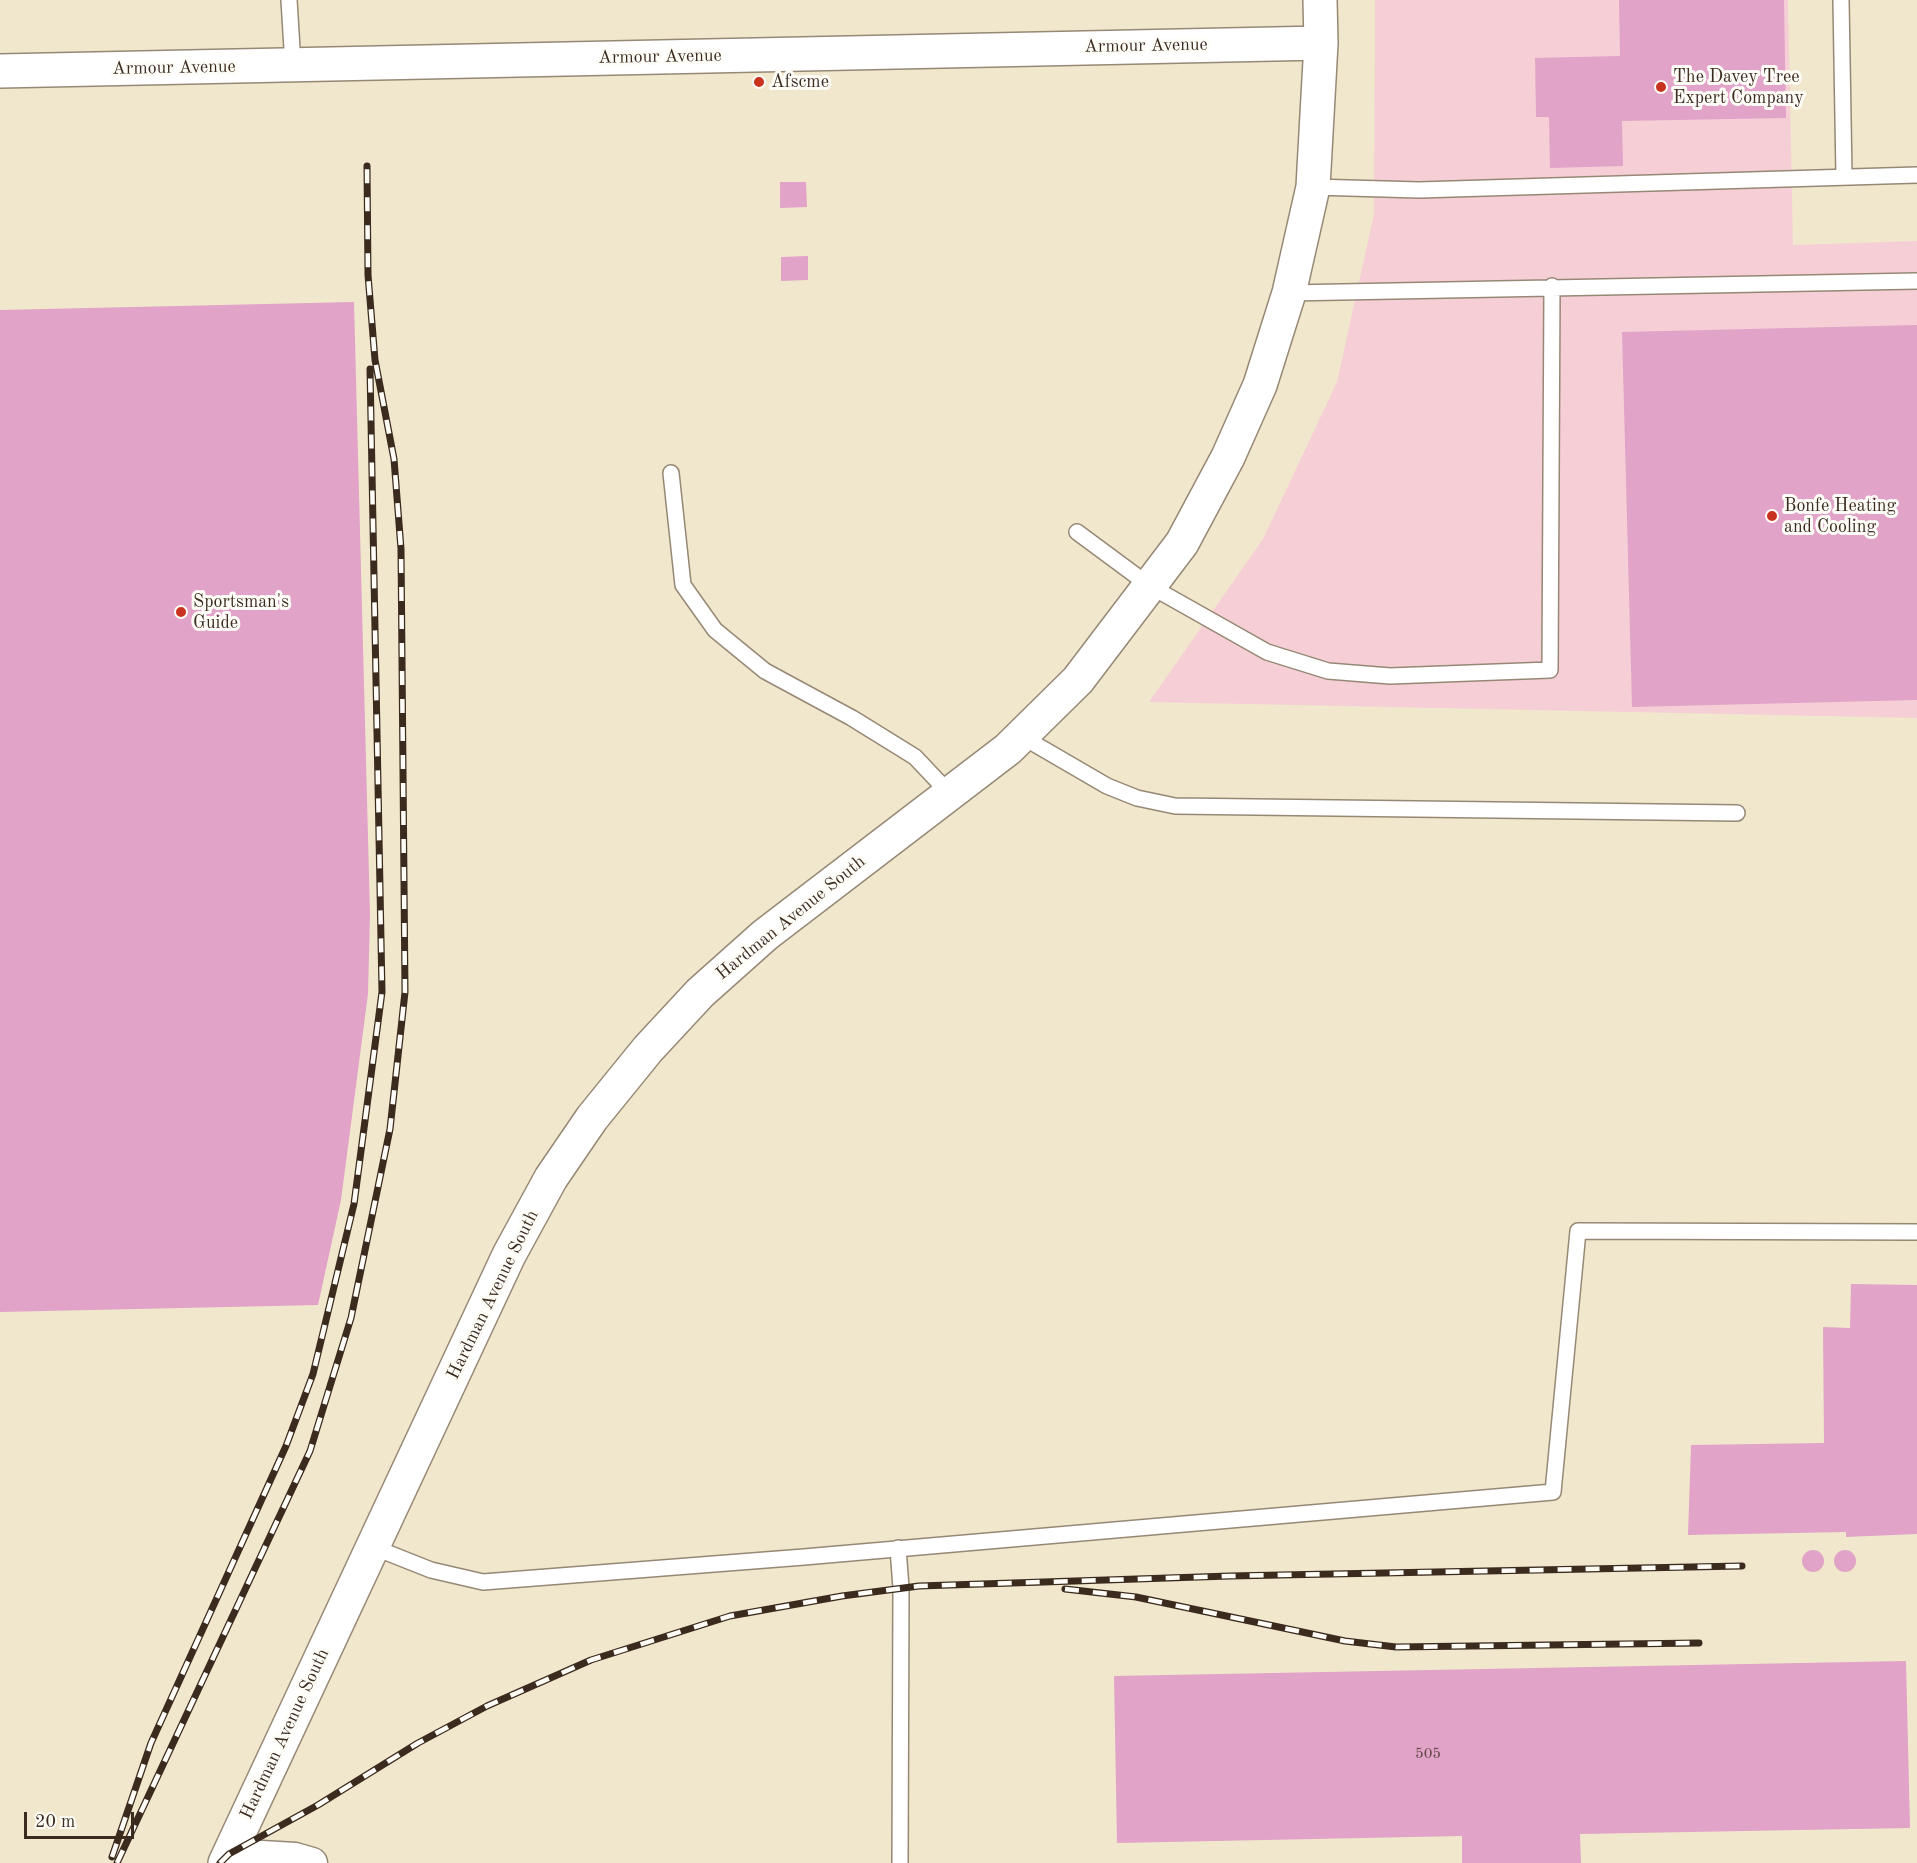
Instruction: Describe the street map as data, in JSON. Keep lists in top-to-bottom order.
{
  "streets": {
    "street": ["Armour Avenue", "Hardman Avenue South"]
  },
  "crossings": [
    ["Armour Avenue", "Hardman Avenue South"]
  ],
  "places": [
    "Afscme",
    "The Davey Tree Expert Company",
    "Bonfe Heating and Cooling",
    "Sportsman's Guide"
  ],
  "house_numbers": ["505"],
  "scale_bar": "20 m"
}
